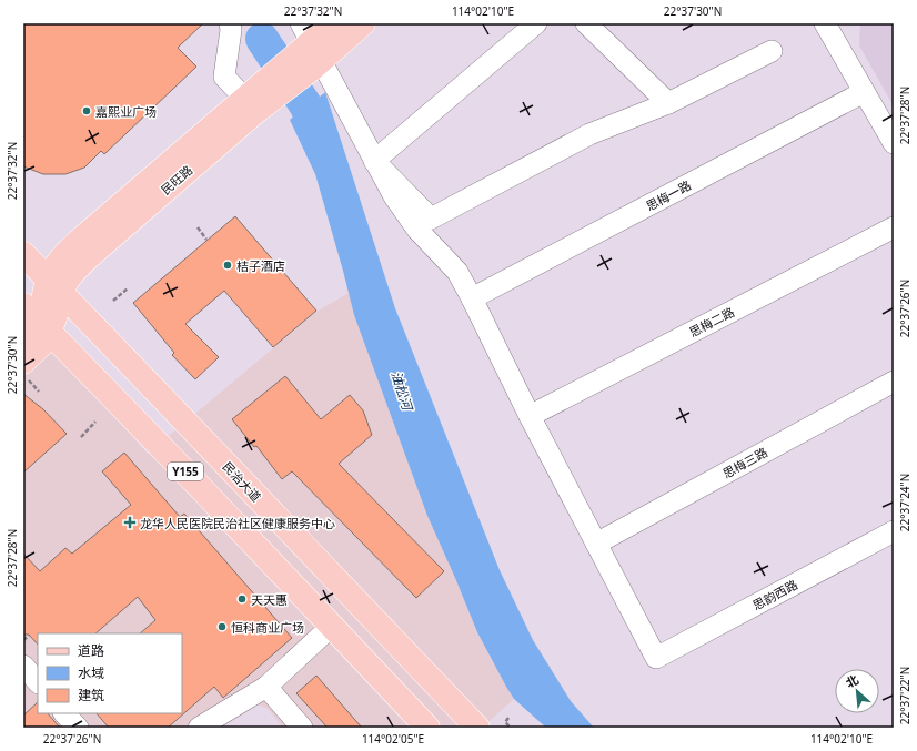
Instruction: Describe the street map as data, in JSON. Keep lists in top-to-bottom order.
{
  "streets": {
    "main road": ["民旺路", "Y155", "民治大道"],
    "street": [
      "思梅一路",
      "思梅二路",
      "思梅三路",
      "思韵西路"
    ]
  },
  "crossings": [
    ["民旺路", "Y155"],
    ["民旺路", "民治大道"],
    ["思梅三路", "思韵西路"]
  ],
  "water": ["油松河"],
  "places": {
    "other": [
      "嘉熙业广场",
      "桔子酒店",
      "天天惠",
      "恒科商业广场"
    ],
    "health": ["龙华人民医院民治社区健康服务中心"]
  },
  "legend": ["道路", "水域", "建筑"],
  "north": "top left",
  "coordinates": [
    "22°37'32\"N",
    "114°02'10\"E",
    "22°37'30\"N",
    "22°37'28\"N",
    "22°37'26\"N",
    "22°37'24\"N",
    "22°37'22\"N",
    "114°02'05\"E"
  ]
}
